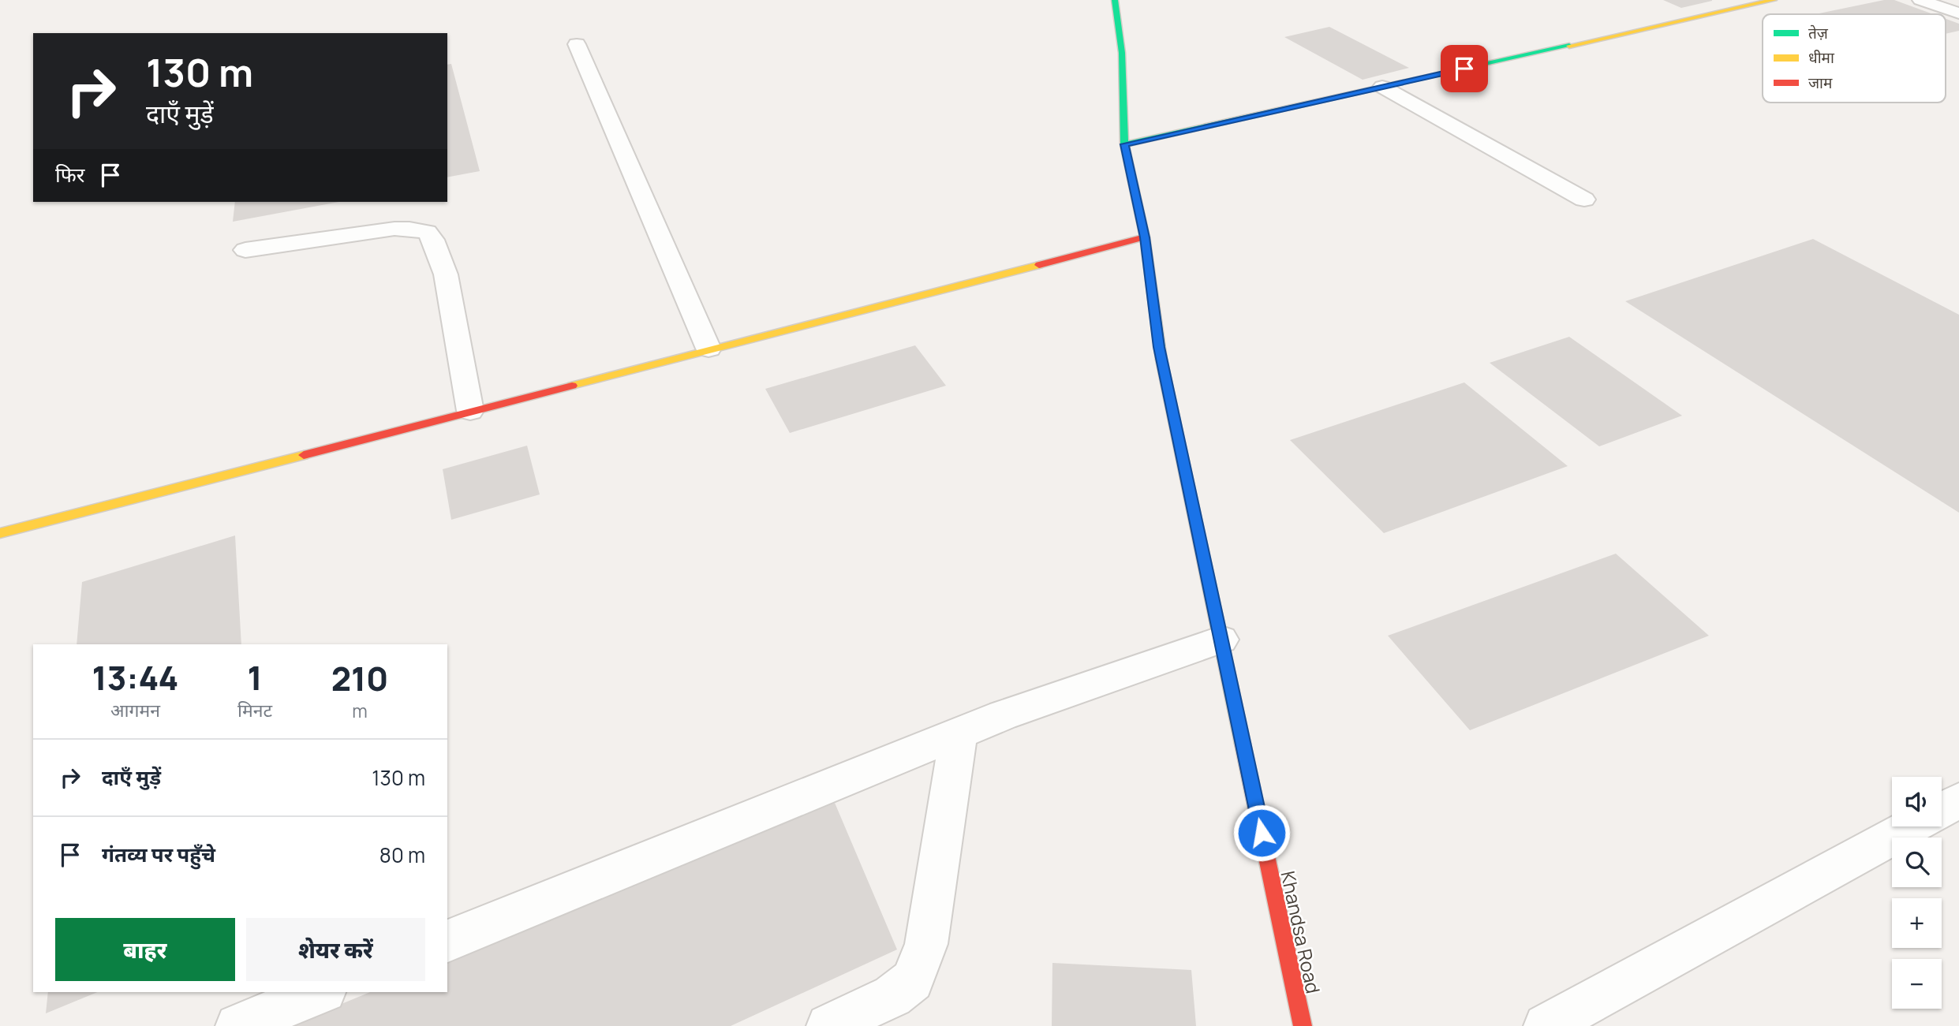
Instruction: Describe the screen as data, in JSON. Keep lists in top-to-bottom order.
{
  "streets": {
    "street": ["Khandsa Road"]
  },
  "legend": ["तेज़", "धीमा", "जाम"],
  "page": {
    "turn": ["130 m", "दाएँ मुड़ें"],
    "then": "फिर",
    "eta": [
      "13:44",
      "आगमन",
      "1",
      "मिनट",
      "210",
      "m"
    ],
    "list": [
      {
        "name": "दाएँ मुड़ें",
        "value": "130 m"
      },
      {
        "name": "गंतव्य पर पहुँचे",
        "value": "80 m"
      }
    ],
    "map_buttons": ["+", "−"],
    "buttons": ["बाहर", "शेयर करें"]
  }
}
